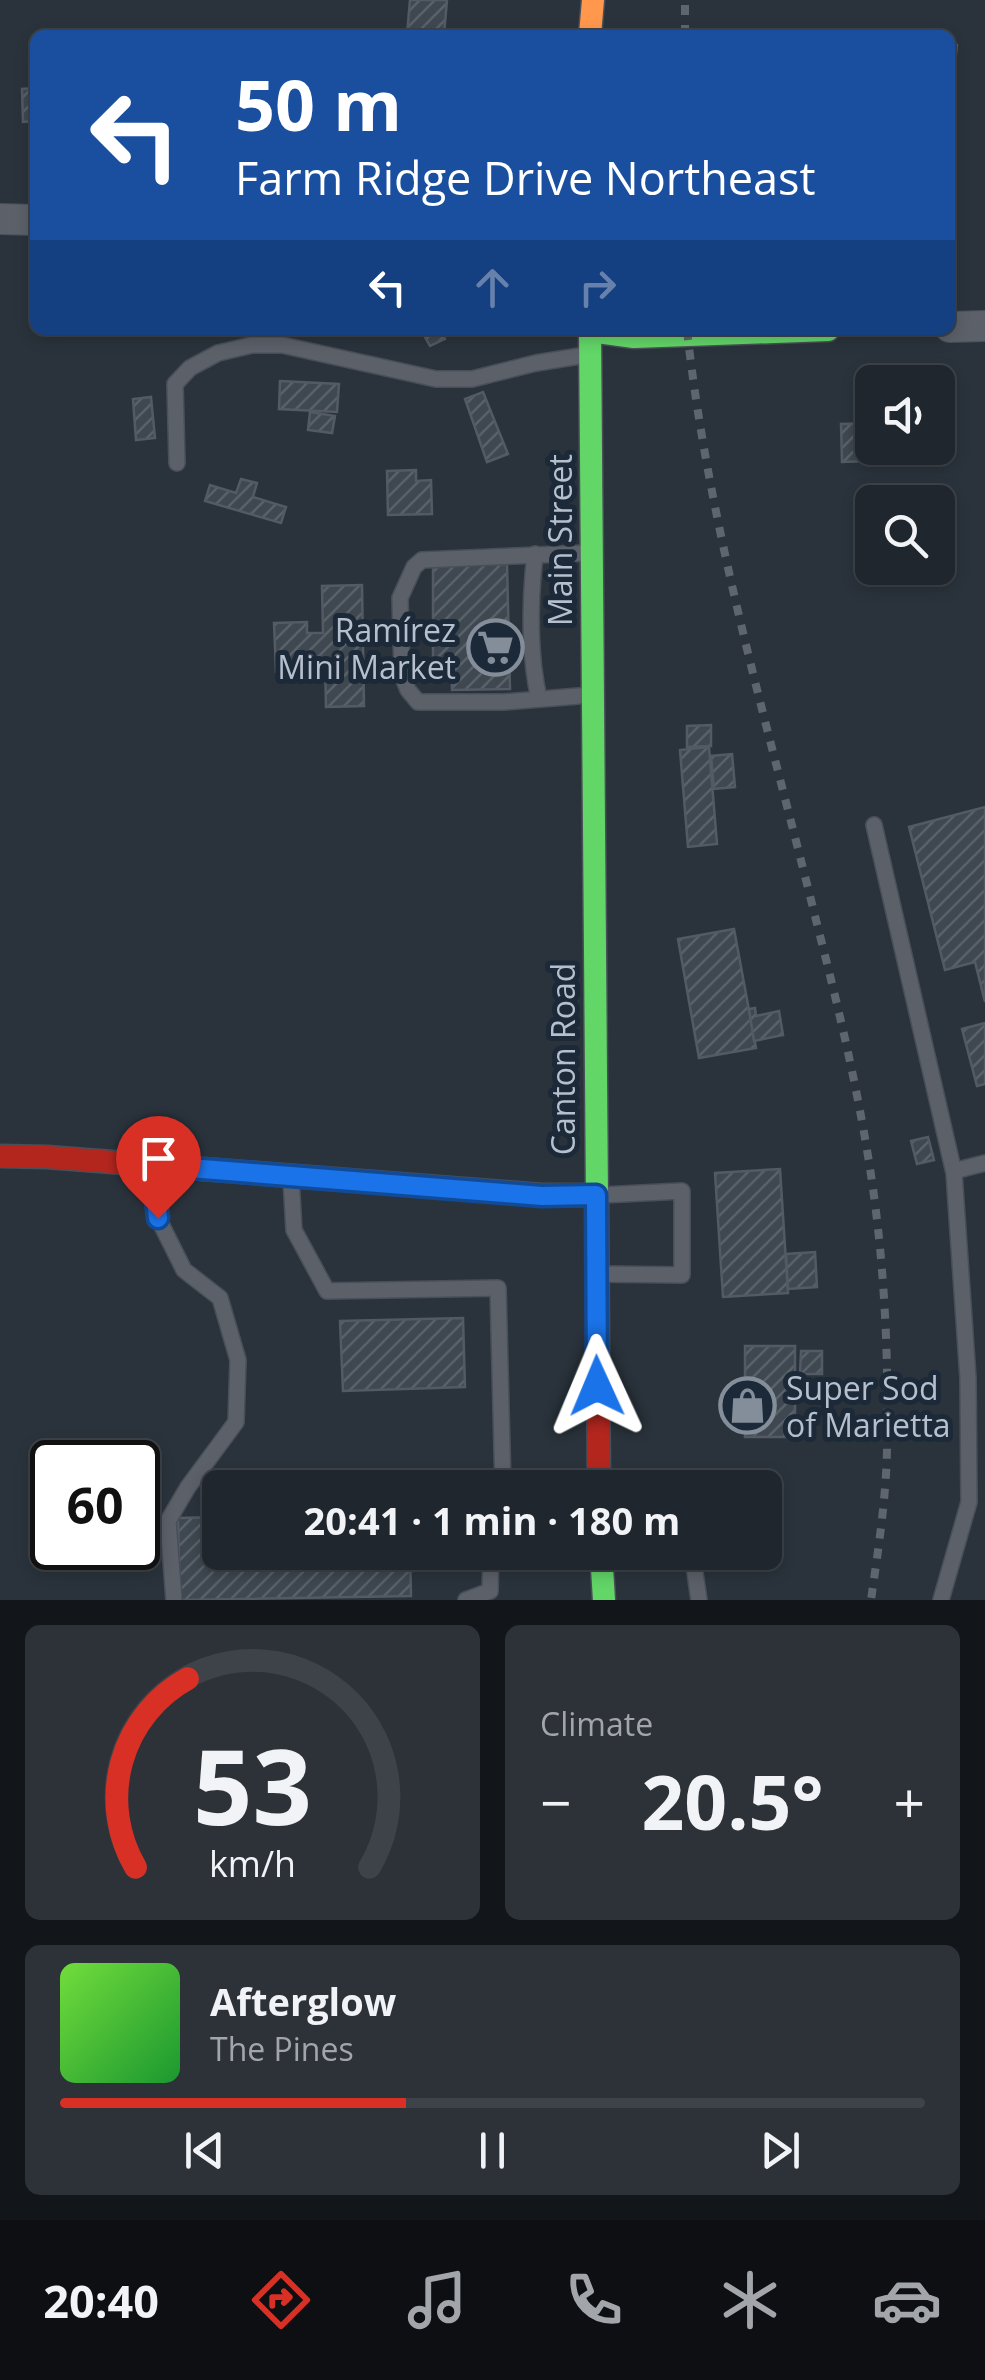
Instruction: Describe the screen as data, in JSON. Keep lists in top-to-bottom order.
{
  "streets": {
    "main road": ["Main Street", "Canton Road"]
  },
  "crossings": [
    ["Main Street", "Canton Road"]
  ],
  "places": {
    "supermarket": ["Ramírez Mini Market"],
    "shop": ["Super Sod of Marietta"]
  },
  "page": {
    "turn": ["50 m", "Farm Ridge Drive Northeast"],
    "limit": "60",
    "trip": "20:41 · 1 min · 180 m",
    "tile": "Climate",
    "heat": ["−", "20.5°", "+"],
    "song": ["Afterglow", "The Pines"],
    "tabs": "20:40",
    "gauge": ["53", "km/h"]
  }
}
